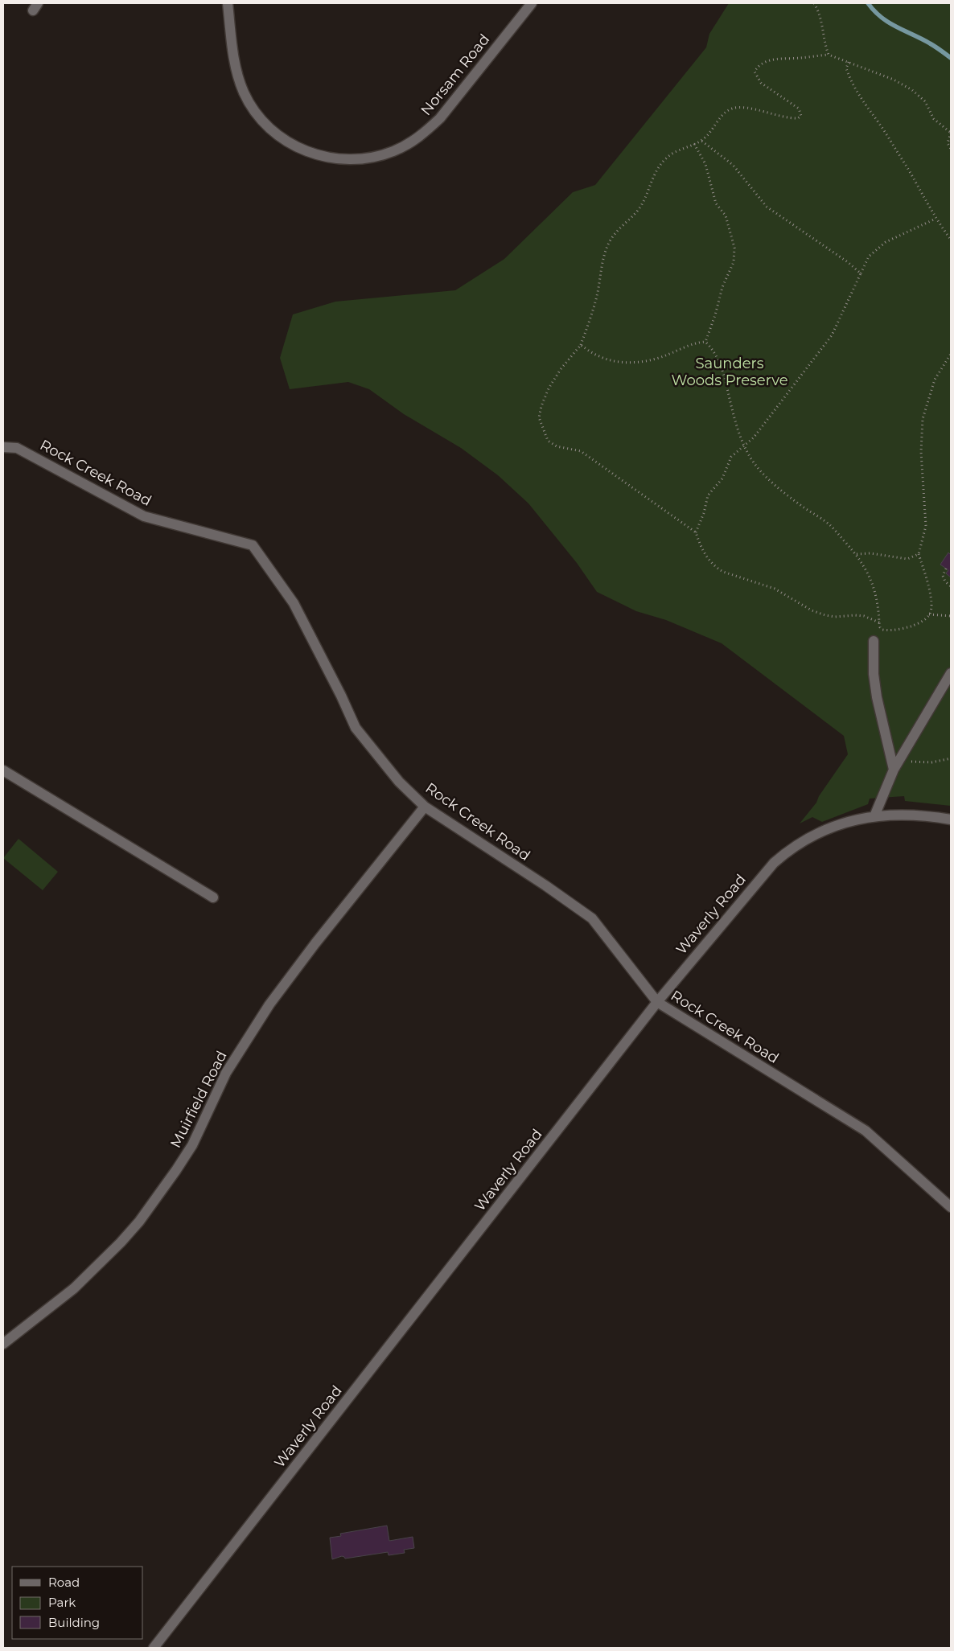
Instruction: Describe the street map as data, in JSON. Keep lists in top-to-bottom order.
{
  "streets": {
    "street": [
      "Norsam Road",
      "Rock Creek Road",
      "Waverly Road",
      "Muirfield Road"
    ]
  },
  "crossings": [
    ["Rock Creek Road", "Waverly Road"],
    ["Rock Creek Road", "Muirfield Road"]
  ],
  "parks": ["Saunders Woods Preserve"],
  "legend": ["Road", "Park", "Building"]
}
